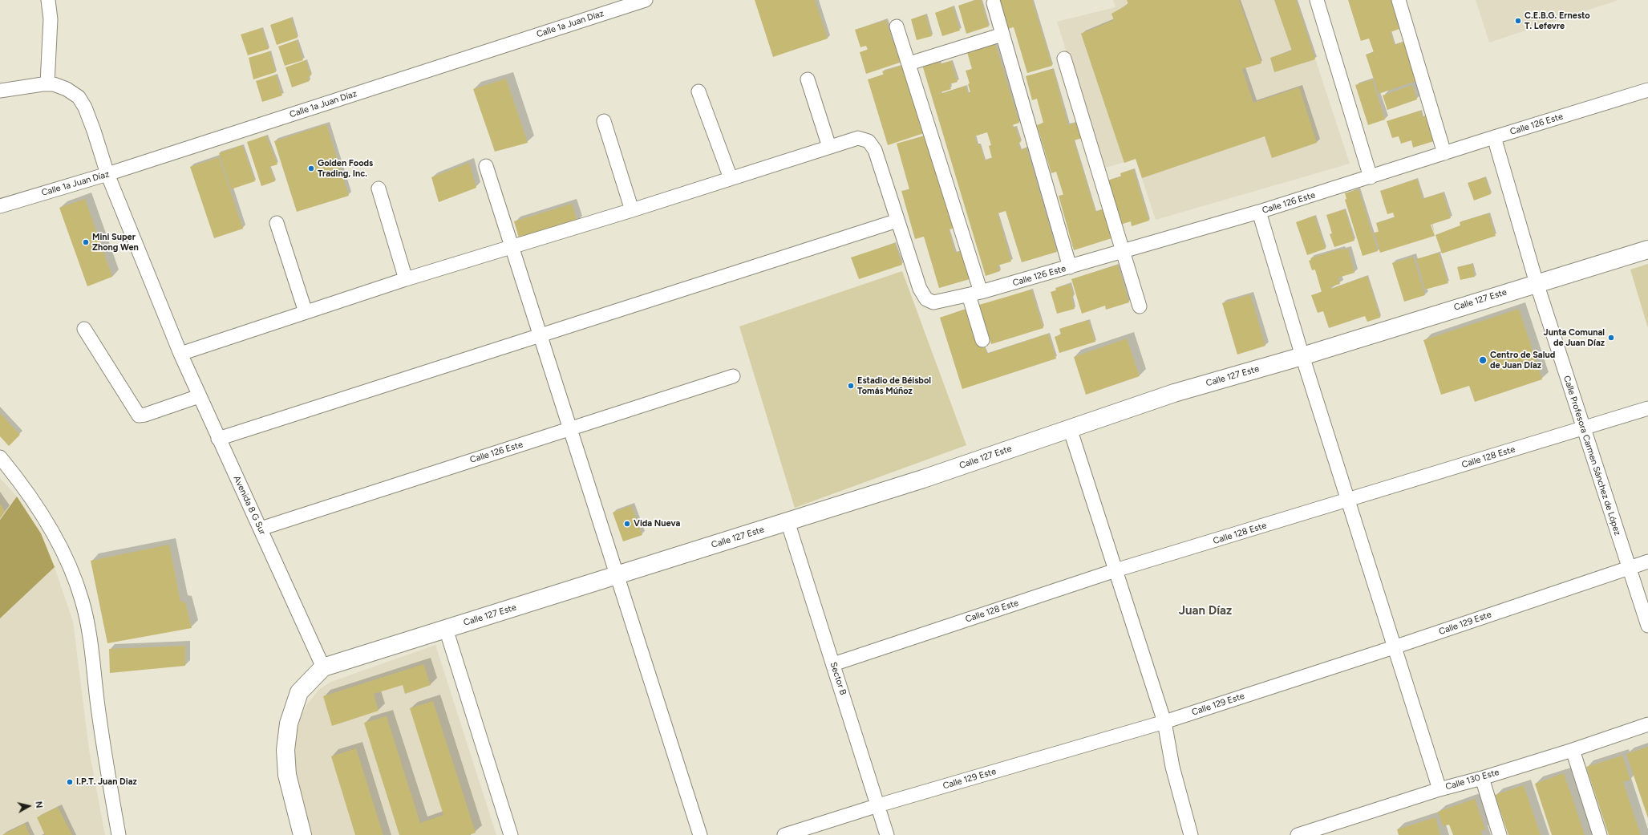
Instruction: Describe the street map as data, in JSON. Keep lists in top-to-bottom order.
{
  "streets": {
    "street": [
      "Calle 1a Juan Díaz",
      "Calle 126 Este",
      "Calle 127 Este",
      "Calle Profesora Carmen Sánchez de López",
      "Calle 128 Este",
      "Avenida 8 G Sur",
      "Calle 129 Este",
      "Sector B",
      "Calle 130 Este"
    ]
  },
  "crossings": [
    ["Calle 1a Juan Díaz", "Avenida 8 G Sur"],
    ["Calle 126 Este", "Calle Profesora Carmen Sánchez de López"],
    ["Calle 126 Este", "Avenida 8 G Sur"],
    ["Calle 127 Este", "Calle Profesora Carmen Sánchez de López"],
    ["Calle 127 Este", "Avenida 8 G Sur"],
    ["Calle 127 Este", "Sector B"],
    ["Calle Profesora Carmen Sánchez de López", "Calle 128 Este"],
    ["Calle Profesora Carmen Sánchez de López", "Calle 129 Este"],
    ["Calle 128 Este", "Sector B"],
    ["Calle 129 Este", "Sector B"]
  ],
  "districts": ["Juan Díaz"],
  "places": [
    "C.E.B.G. Ernesto T. Lefevre",
    "Golden Foods Trading, Inc.",
    "Mini Super Zhong Wen",
    "Junta Comunal de Juan Díaz",
    "Centro de Salud de Juan Díaz",
    "Estadio de Béisbol Tomás Múñoz",
    "Vida Nueva",
    "I.P.T. Juan Diaz"
  ],
  "north": "right"
}
